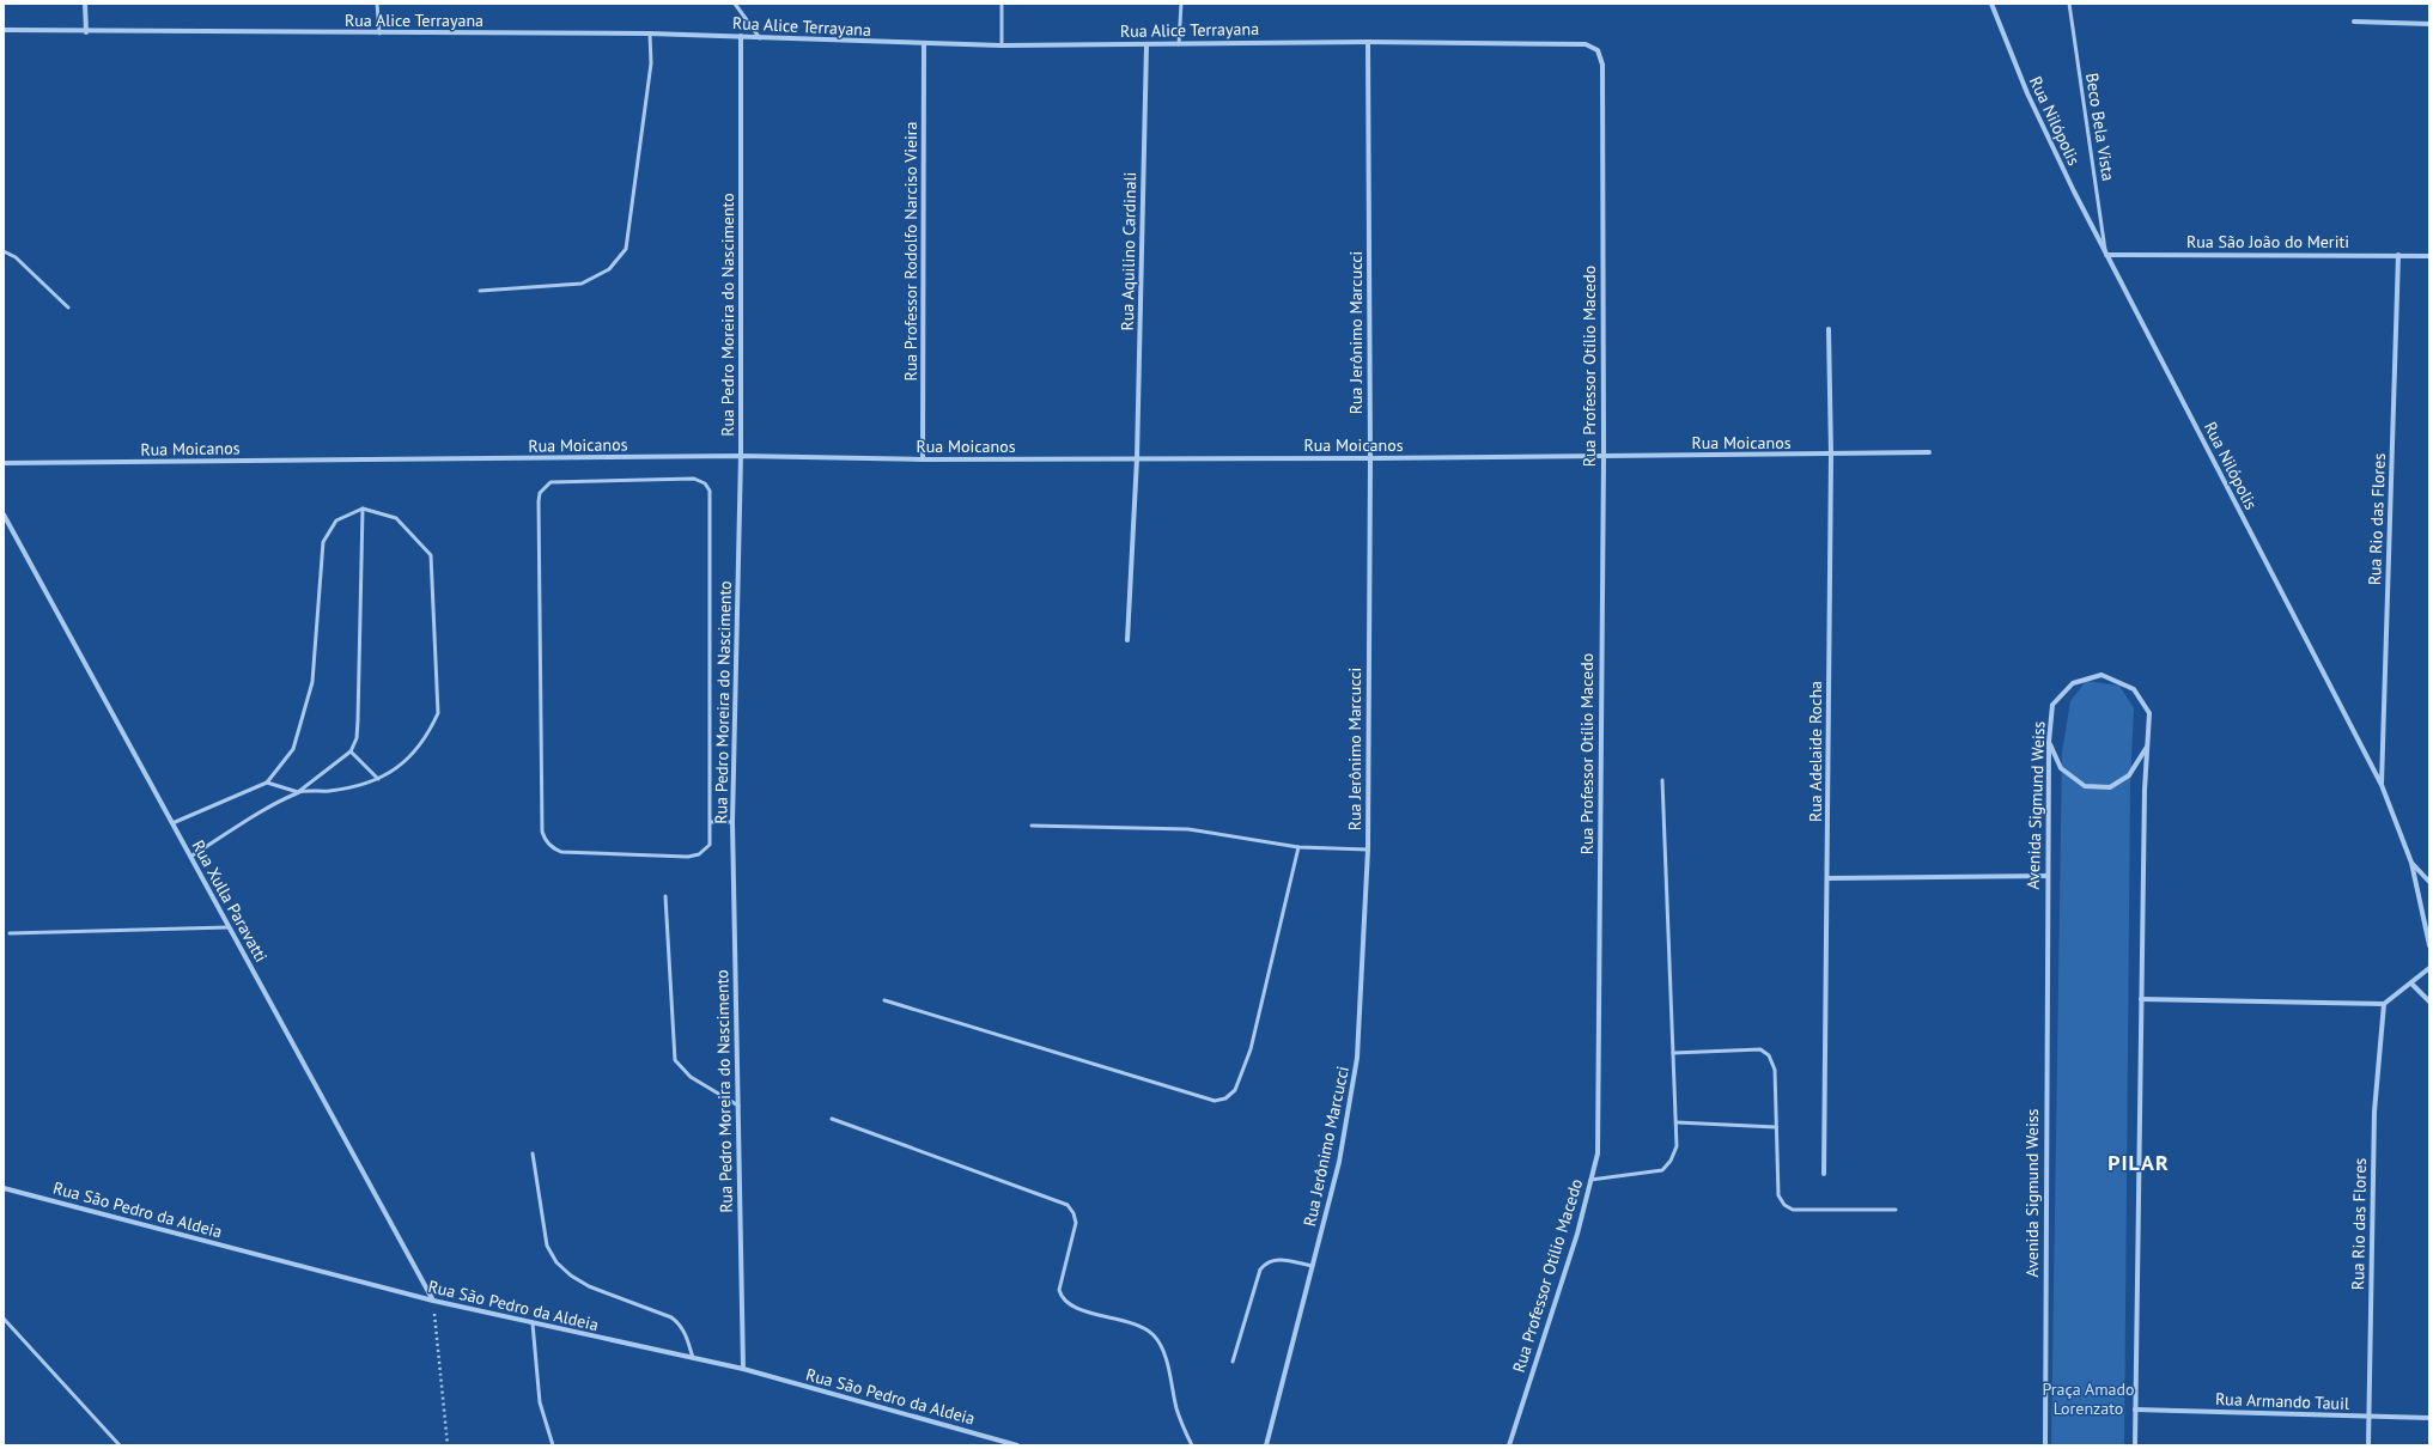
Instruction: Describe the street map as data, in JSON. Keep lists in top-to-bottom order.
{
  "streets": {
    "street": [
      "Rua Alice Terrayana",
      "Rua Nilópolis",
      "Rua São João do Meriti",
      "Rua Professor Rodolfo Narciso Vieira",
      "Rua Aquilino Cardinali",
      "Rua Pedro Moreira do Nascimento",
      "Rua Jerônimo Marcucci",
      "Rua Professor Otílio Macedo",
      "Rua Moicanos",
      "Rua Rio das Flores",
      "Rua Adelaide Rocha",
      "Avenida Sigmund Weiss",
      "Rua Xulla Paravatti",
      "Rua São Pedro da Aldeia",
      "Rua Armando Tauil"
    ],
    "lane": ["Beco Bela Vista"]
  },
  "crossings": [
    ["Rua Alice Terrayana", "Rua Professor Rodolfo Narciso Vieira"],
    ["Rua Alice Terrayana", "Rua Aquilino Cardinali"],
    ["Rua Alice Terrayana", "Rua Pedro Moreira do Nascimento"],
    ["Rua Alice Terrayana", "Rua Jerônimo Marcucci"],
    ["Rua Alice Terrayana", "Rua Professor Otílio Macedo"],
    ["Rua Nilópolis", "Beco Bela Vista"],
    ["Rua Nilópolis", "Rua São João do Meriti"],
    ["Rua Nilópolis", "Rua Rio das Flores"],
    ["Beco Bela Vista", "Rua São João do Meriti"],
    ["Rua São João do Meriti", "Rua Rio das Flores"],
    ["Rua Professor Rodolfo Narciso Vieira", "Rua Moicanos"],
    ["Rua Aquilino Cardinali", "Rua Moicanos"],
    ["Rua Pedro Moreira do Nascimento", "Rua Moicanos"],
    ["Rua Pedro Moreira do Nascimento", "Rua São Pedro da Aldeia"],
    ["Rua Jerônimo Marcucci", "Rua Moicanos"],
    ["Rua Professor Otílio Macedo", "Rua Moicanos"],
    ["Rua Moicanos", "Rua Adelaide Rocha"],
    ["Rua Rio das Flores", "Rua Armando Tauil"],
    ["Avenida Sigmund Weiss", "Rua Armando Tauil"],
    ["Rua Xulla Paravatti", "Rua São Pedro da Aldeia"]
  ],
  "districts": ["PILAR"],
  "parks": ["Praça Amado Lorenzato"]
}
